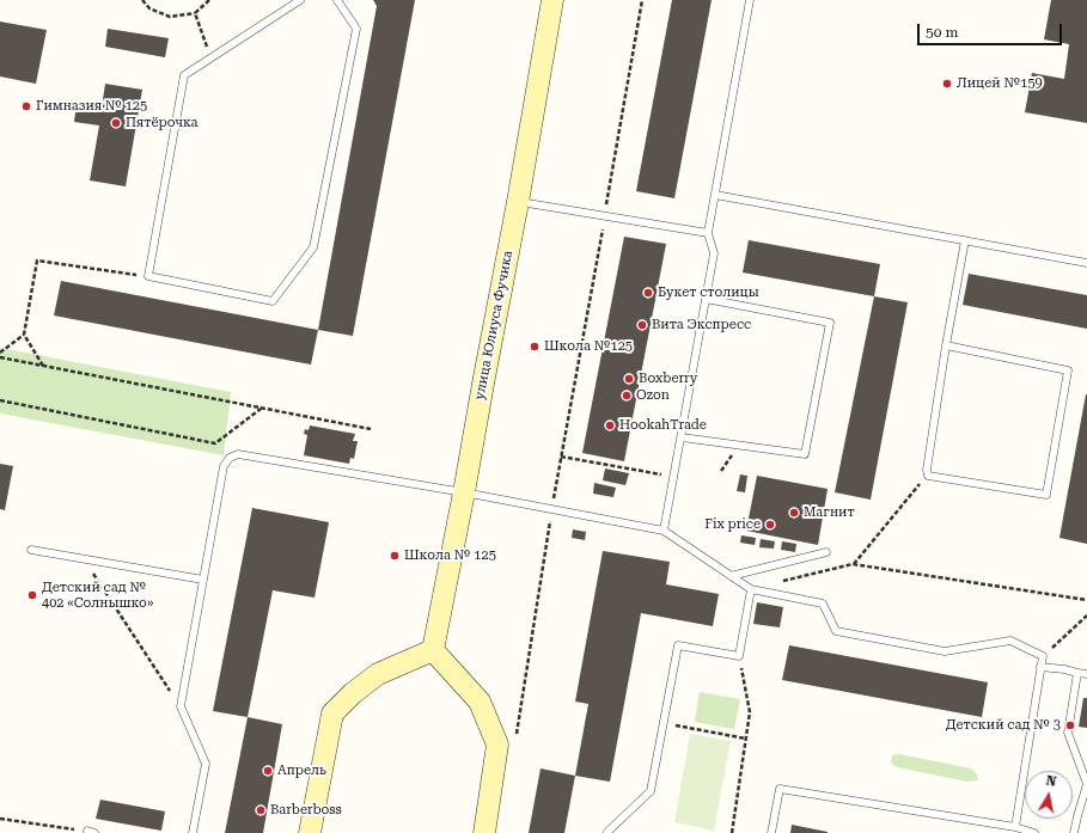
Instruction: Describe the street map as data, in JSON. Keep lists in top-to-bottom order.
{
  "streets": {
    "main road": ["улица Юлиуса Фучика"]
  },
  "places": [
    "Лицей №159",
    "Гимназия № 125",
    "Пятёрочка",
    "Букет столицы",
    "Вита Экспресс",
    "Школа №125",
    "Boxberry",
    "Ozon",
    "HookahTrade",
    "Магнит",
    "Fix price",
    "Школа № 125",
    "Детский сад № 402 «Солнышко»",
    "Детский сад № 3",
    "Апрель",
    "Barberboss"
  ],
  "scale_bar": "50 m",
  "north": "top"
}
